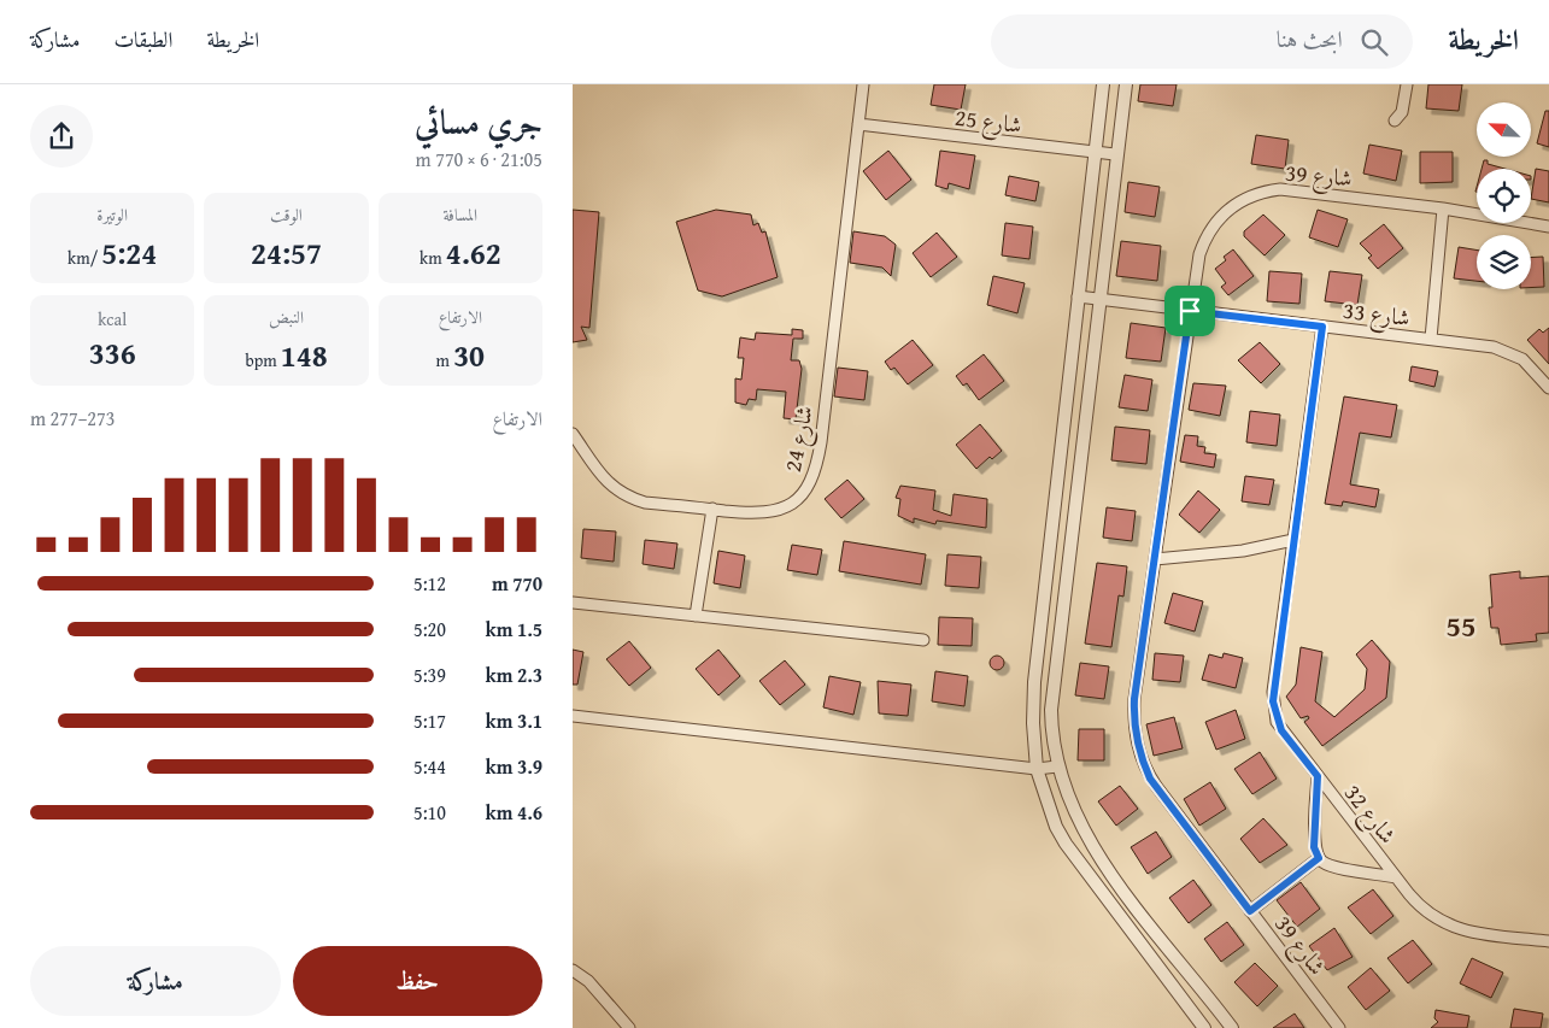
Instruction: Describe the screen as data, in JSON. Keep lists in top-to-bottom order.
{
  "streets": {
    "street": [
      "شارع 25",
      "شارع 39",
      "شارع 33",
      "شارع 24",
      "شارع 32"
    ]
  },
  "crossings": [
    ["شارع 25", "شارع 24"],
    ["شارع 39", "شارع 33"],
    ["شارع 33", "شارع 32"]
  ],
  "districts": ["55"],
  "north": "top left",
  "page": {
    "header": "الخريطة",
    "search": "ابحث هنا",
    "nav": ["الخريطة", "الطبقات", "مشاركة"],
    "heading": ["جري مسائي", "21:05 · 6 × 770 m"],
    "stats": [
      ["المسافة", "4.62 km"],
      ["الوقت", "24:57"],
      ["الوتيرة", "5:24 /km"],
      ["الارتفاع", "30 m"],
      ["النبض", "148 bpm"],
      ["kcal", "336"]
    ],
    "chart": ["الارتفاع", "273–277 m"],
    "list": [
      {
        "name": "770 m",
        "note": "5:12"
      },
      {
        "name": "1.5 km",
        "note": "5:20"
      },
      {
        "name": "2.3 km",
        "note": "5:39"
      },
      {
        "name": "3.1 km",
        "note": "5:17"
      },
      {
        "name": "3.9 km",
        "note": "5:44"
      },
      {
        "name": "4.6 km",
        "note": "5:10"
      }
    ],
    "buttons": ["حفظ", "مشاركة"]
  }
}
